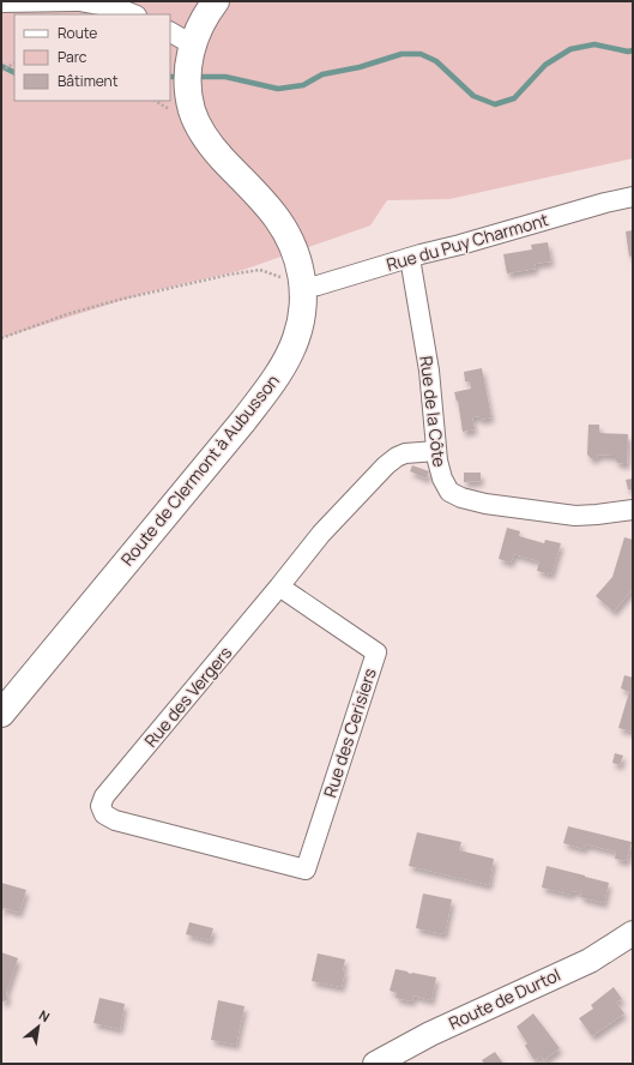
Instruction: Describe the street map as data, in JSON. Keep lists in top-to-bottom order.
{
  "streets": {
    "main road": ["Route de Clermont à Aubusson"],
    "street": [
      "Rue du Puy Charmont",
      "Rue de la Côte",
      "Rue des Vergers",
      "Rue des Cerisiers",
      "Route de Durtol"
    ]
  },
  "crossings": [
    ["Rue du Puy Charmont", "Rue de la Côte"],
    ["Rue du Puy Charmont", "Route de Clermont à Aubusson"],
    ["Rue de la Côte", "Rue des Vergers"],
    ["Rue des Vergers", "Rue des Cerisiers"]
  ],
  "legend": ["Route", "Parc", "Bâtiment"],
  "north": "top right"
}
